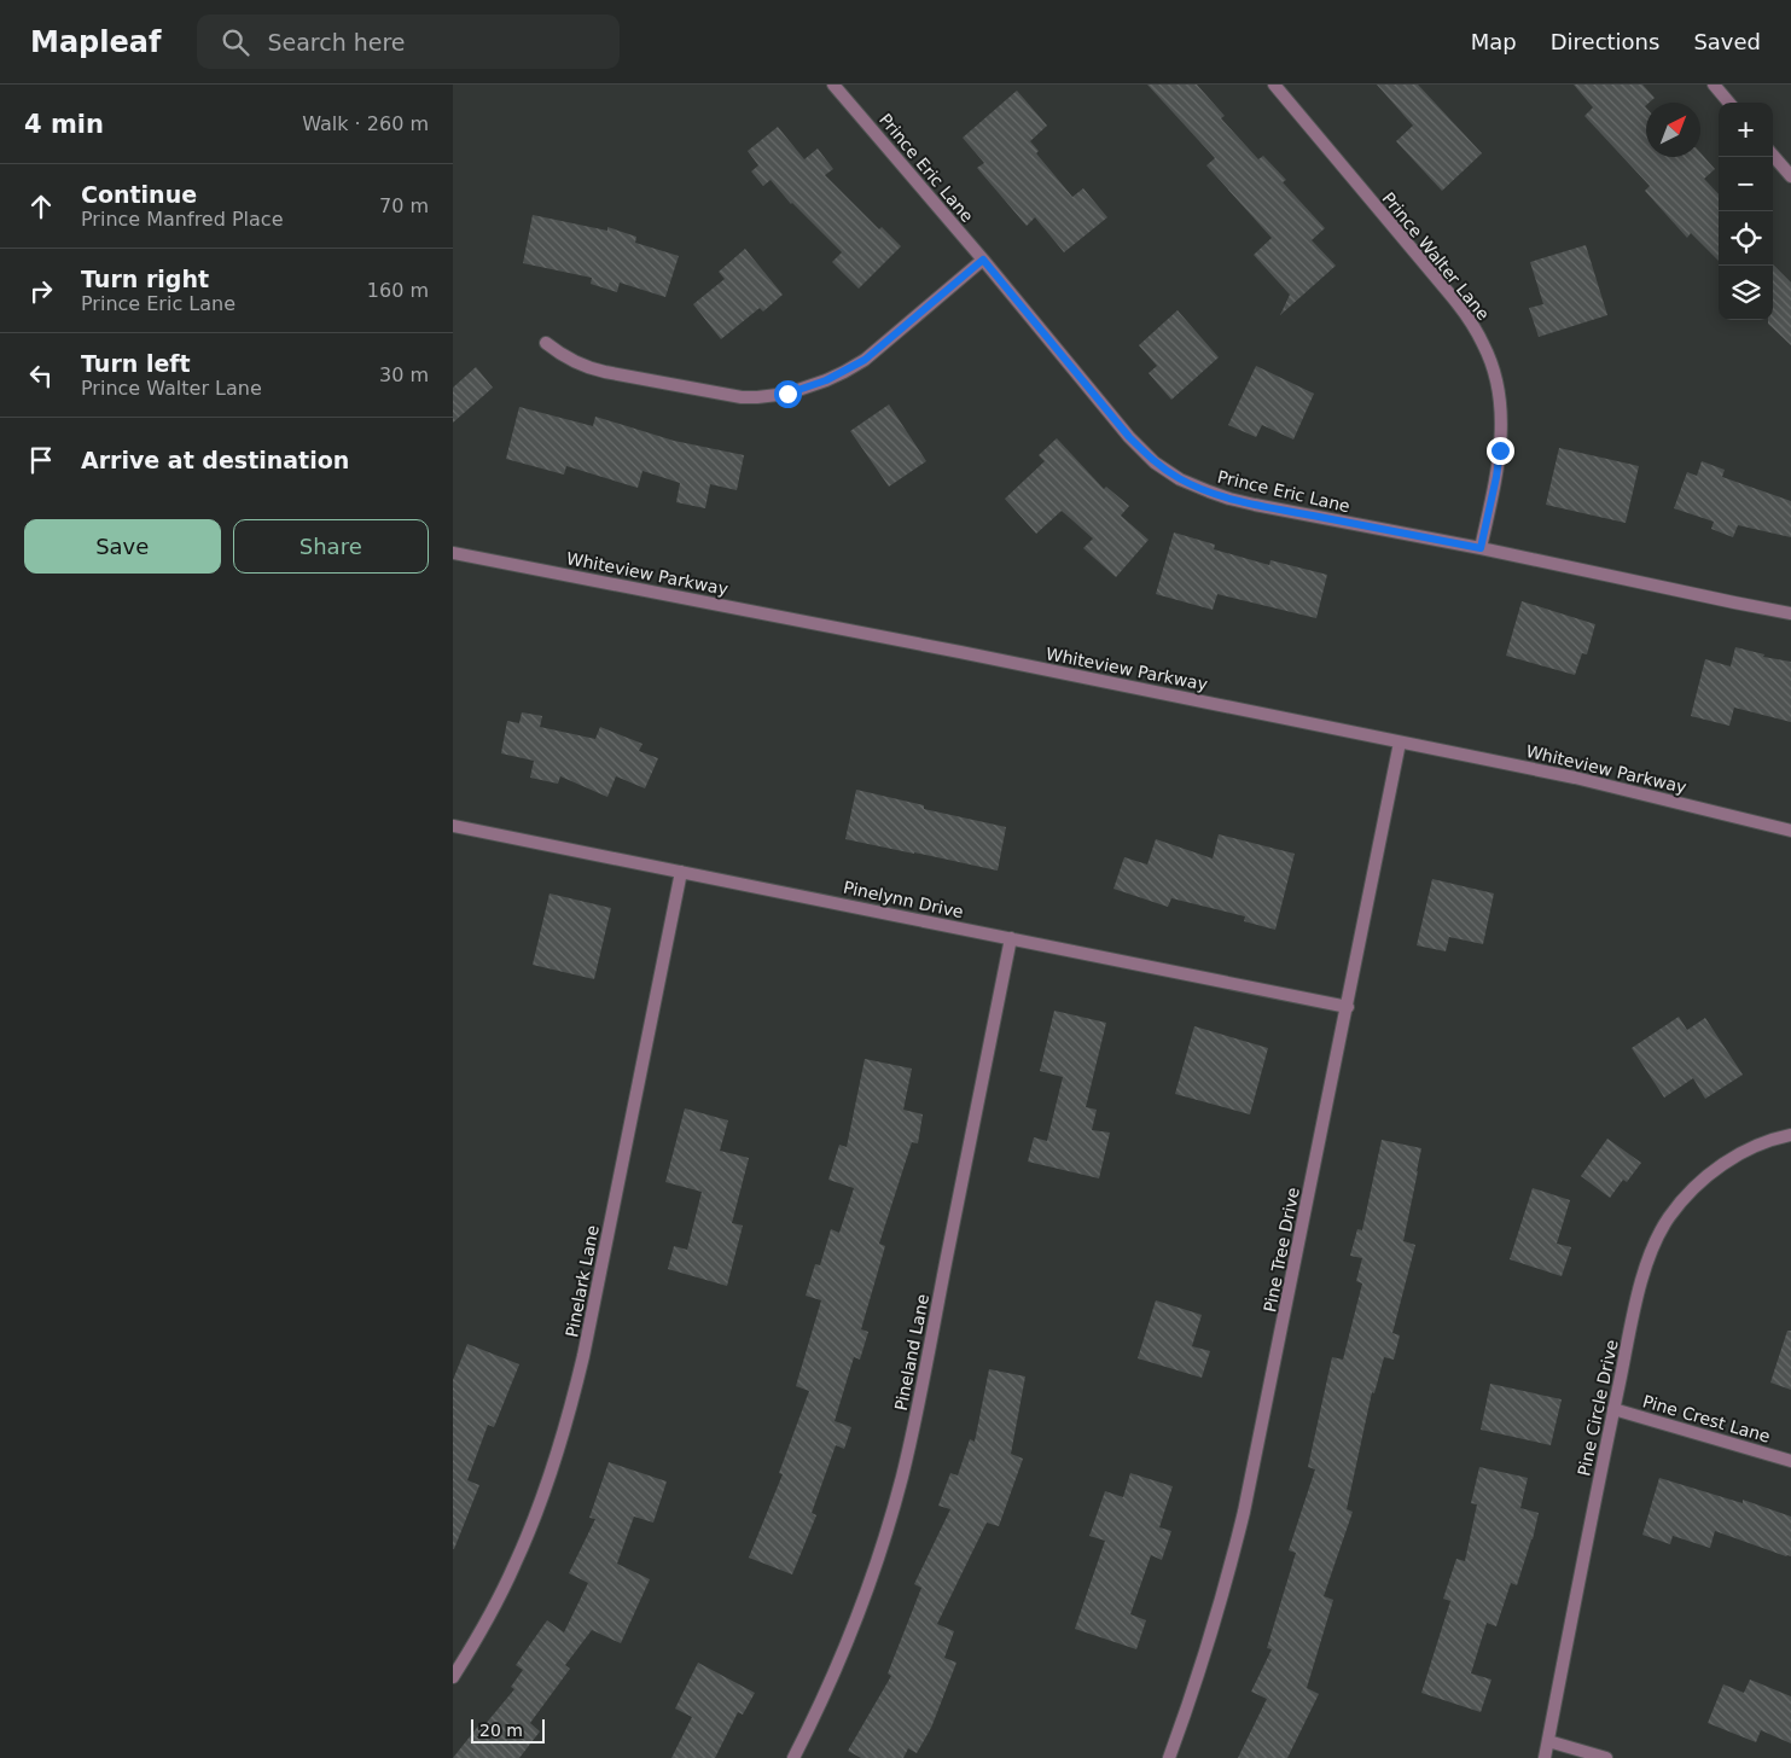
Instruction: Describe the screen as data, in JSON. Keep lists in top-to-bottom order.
{
  "streets": {
    "street": [
      "Prince Eric Lane",
      "Prince Walter Lane",
      "Whiteview Parkway",
      "Pinelynn Drive",
      "Pine Tree Drive",
      "Pinelark Lane",
      "Pineland Lane",
      "Pine Circle Drive",
      "Pine Crest Lane"
    ]
  },
  "crossings": [
    ["Prince Eric Lane", "Prince Walter Lane"],
    ["Whiteview Parkway", "Pine Tree Drive"],
    ["Pinelynn Drive", "Pine Tree Drive"],
    ["Pinelynn Drive", "Pinelark Lane"],
    ["Pinelynn Drive", "Pineland Lane"],
    ["Pine Circle Drive", "Pine Crest Lane"]
  ],
  "scale_bar": "20 m",
  "north": "top right",
  "page": {
    "header": "Mapleaf",
    "search": "Search here",
    "nav": ["Map", "Directions", "Saved"],
    "heading": ["4 min", "Walk · 260 m"],
    "map_buttons": ["+", "−"],
    "list": [
      ["Continue", "Prince Manfred Place", "70 m"],
      ["Turn right", "Prince Eric Lane", "160 m"],
      ["Turn left", "Prince Walter Lane", "30 m"],
      "Arrive at destination"
    ],
    "buttons": ["Save", "Share"],
    "scale": "20 m"
  }
}
